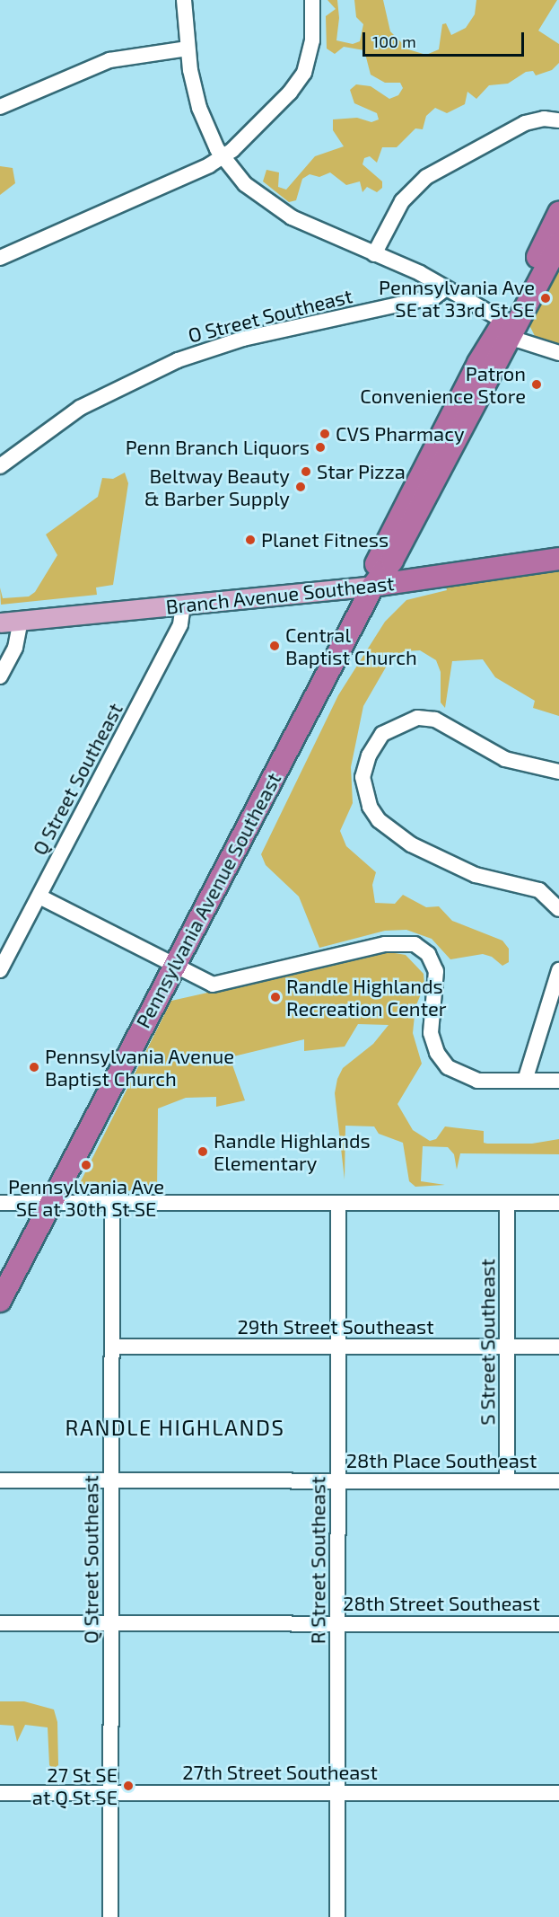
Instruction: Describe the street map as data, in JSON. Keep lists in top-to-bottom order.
{
  "streets": {
    "highway": ["Branch Avenue Southeast", "Pennsylvania Avenue Southeast"],
    "street": [
      "O Street Southeast",
      "Q Street Southeast",
      "29th Street Southeast",
      "S Street Southeast",
      "28th Place Southeast",
      "R Street Southeast",
      "28th Street Southeast",
      "27th Street Southeast"
    ]
  },
  "crossings": [
    ["Branch Avenue Southeast", "Q Street Southeast"],
    ["Branch Avenue Southeast", "Pennsylvania Avenue Southeast"],
    ["Q Street Southeast", "29th Street Southeast"],
    ["Q Street Southeast", "28th Place Southeast"],
    ["Q Street Southeast", "28th Street Southeast"],
    ["Q Street Southeast", "27th Street Southeast"],
    ["29th Street Southeast", "S Street Southeast"],
    ["29th Street Southeast", "R Street Southeast"],
    ["S Street Southeast", "28th Place Southeast"],
    ["28th Place Southeast", "R Street Southeast"],
    ["R Street Southeast", "28th Street Southeast"],
    ["R Street Southeast", "27th Street Southeast"]
  ],
  "districts": ["RANDLE HIGHLANDS"],
  "places": [
    "Pennsylvania Ave SE at 33rd St SE",
    "Patron Convenience Store",
    "CVS Pharmacy",
    "Penn Branch Liquors",
    "Star Pizza",
    "Beltway Beauty & Barber Supply",
    "Planet Fitness",
    "Central Baptist Church",
    "Randle Highlands Recreation Center",
    "Pennsylvania Avenue Baptist Church",
    "Randle Highlands Elementary",
    "Pennsylvania Ave SE at 30th St SE",
    "27 St SE at Q St SE"
  ],
  "scale_bar": "100 m"
}
